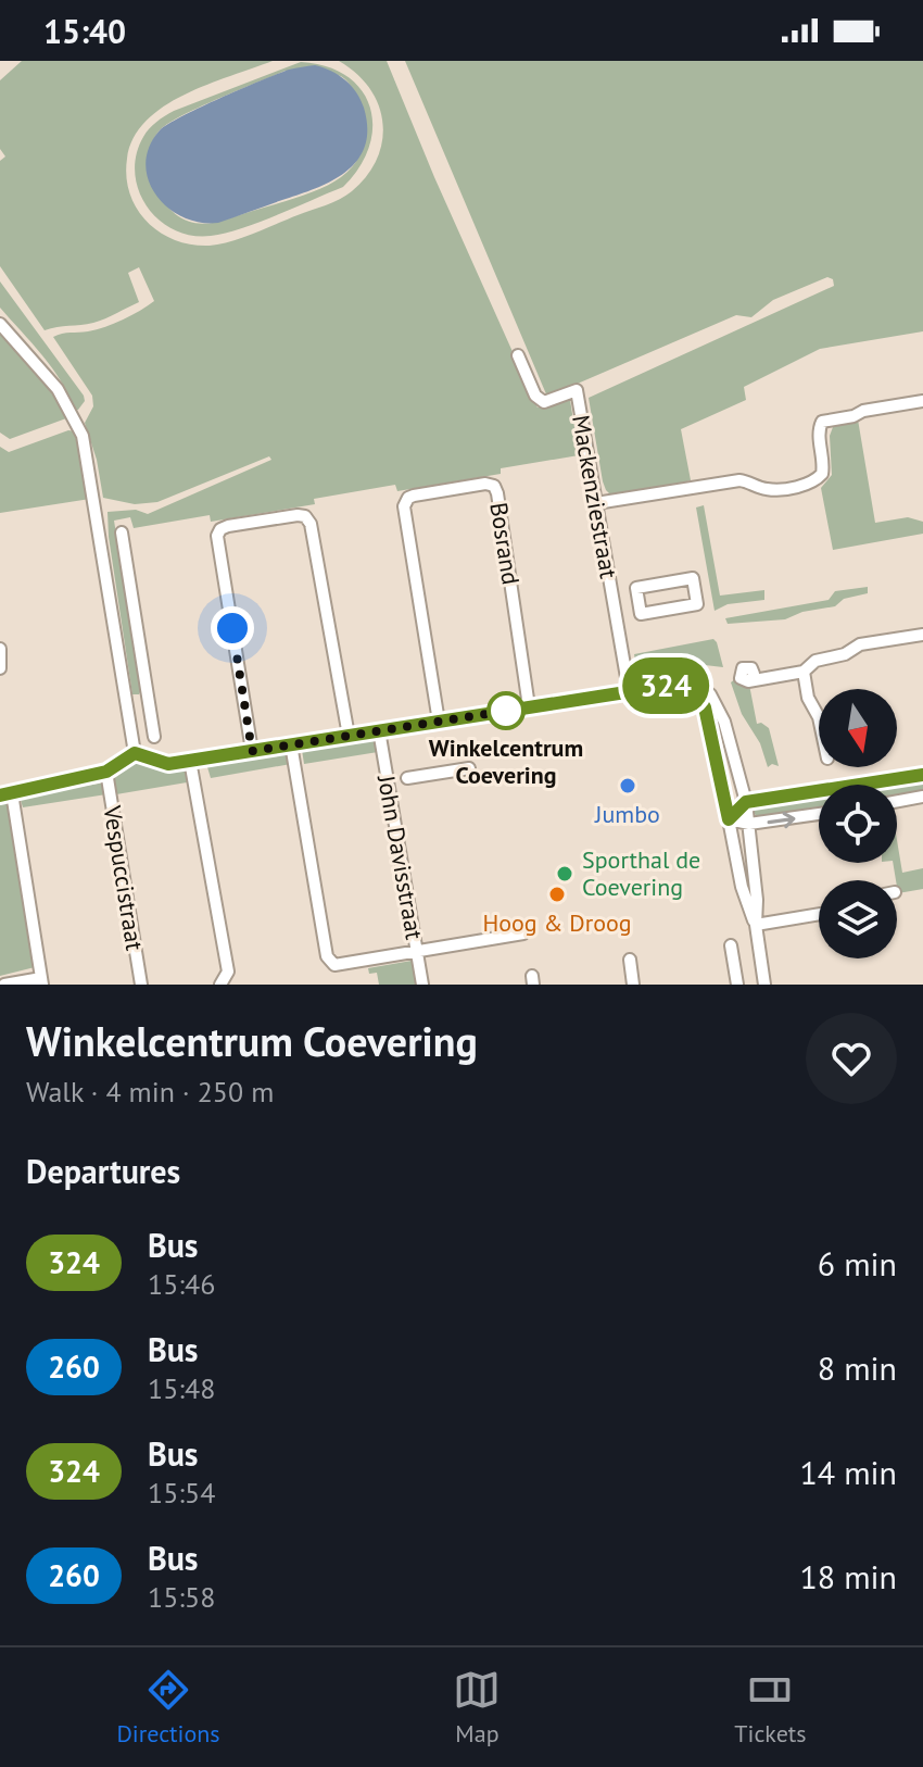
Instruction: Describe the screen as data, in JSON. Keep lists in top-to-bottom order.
{
  "streets": {
    "street": [
      "Mackenziestraat",
      "Bosrand",
      "John Davisstraat",
      "Vespuccistraat"
    ]
  },
  "places": [
    "Winkelcentrum Coevering",
    "Jumbo",
    "Sporthal de Coevering",
    "Hoog & Droog"
  ],
  "lines": ["bus line 324"],
  "north": "bottom",
  "page": {
    "status": "15:40",
    "on_map": "324",
    "heading": [
      ["Winkelcentrum Coevering", "Walk · 4 min · 250 m"],
      "Departures"
    ],
    "list": [
      {
        "mark": "324",
        "name": "Bus",
        "note": "15:46",
        "value": "6 min"
      },
      {
        "mark": "260",
        "name": "Bus",
        "note": "15:48",
        "value": "8 min"
      },
      {
        "mark": "324",
        "name": "Bus",
        "note": "15:54",
        "value": "14 min"
      },
      {
        "mark": "260",
        "name": "Bus",
        "note": "15:58",
        "value": "18 min"
      }
    ],
    "tabs": ["Directions", "Map", "Tickets"]
  }
}
